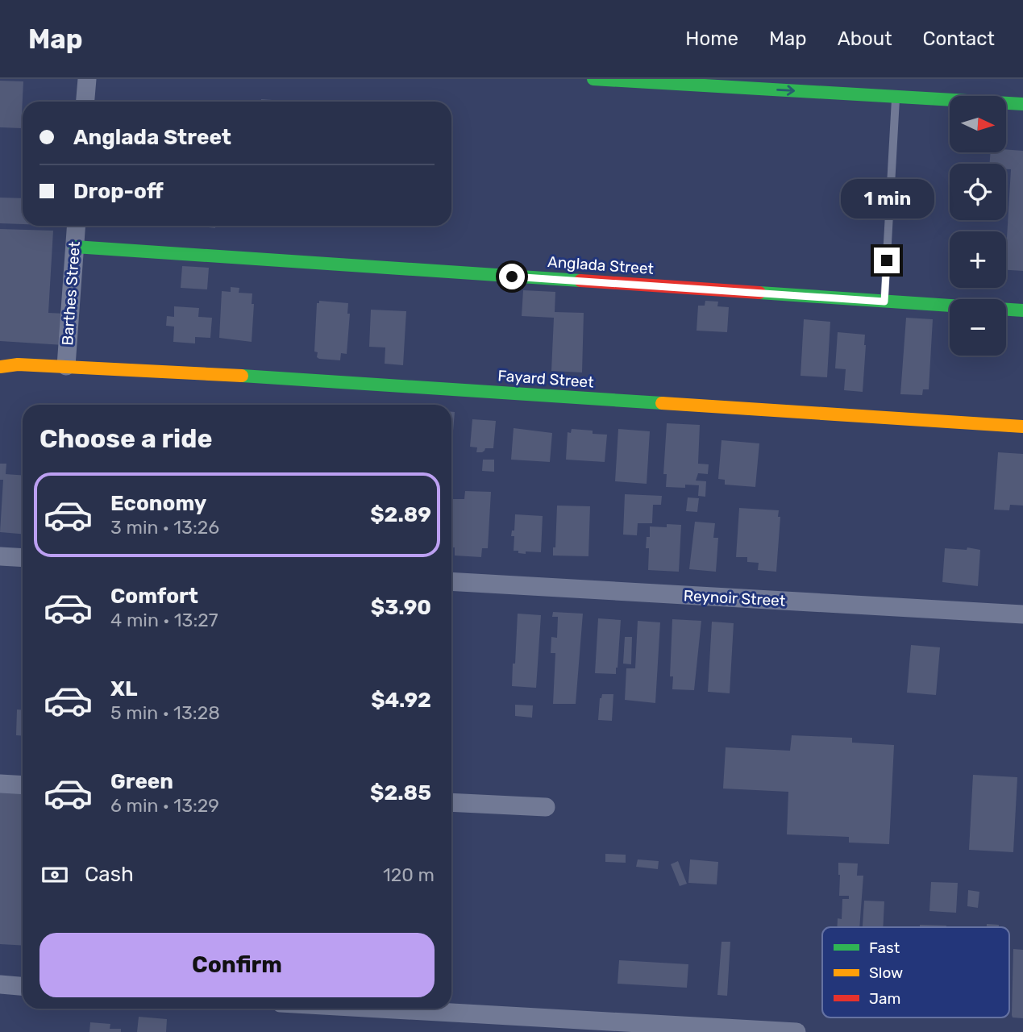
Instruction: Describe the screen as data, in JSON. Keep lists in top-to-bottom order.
{
  "streets": {
    "street": [
      "Anglada Street",
      "Barthes Street",
      "Fayard Street",
      "Reynoir Street"
    ]
  },
  "crossings": [
    ["Anglada Street", "Barthes Street"],
    ["Barthes Street", "Fayard Street"]
  ],
  "legend": ["Fast", "Slow", "Jam"],
  "north": "right",
  "page": {
    "header": "Map",
    "nav": [
      "Home",
      "Map",
      "About",
      "Contact"
    ],
    "map_buttons": ["+", "−"],
    "banner": ["Anglada Street", "Drop-off"],
    "bubble": "1 min",
    "heading": "Choose a ride",
    "list": [
      {
        "name": "Economy",
        "note": "3 min · 13:26",
        "value": "$2.89"
      },
      {
        "name": "Comfort",
        "note": "4 min · 13:27",
        "value": "$3.90"
      },
      {
        "name": "XL",
        "note": "5 min · 13:28",
        "value": "$4.92"
      },
      {
        "name": "Green",
        "note": "6 min · 13:29",
        "value": "$2.85"
      }
    ],
    "pay": ["Cash", "120 m"],
    "buttons": "Confirm"
  }
}
